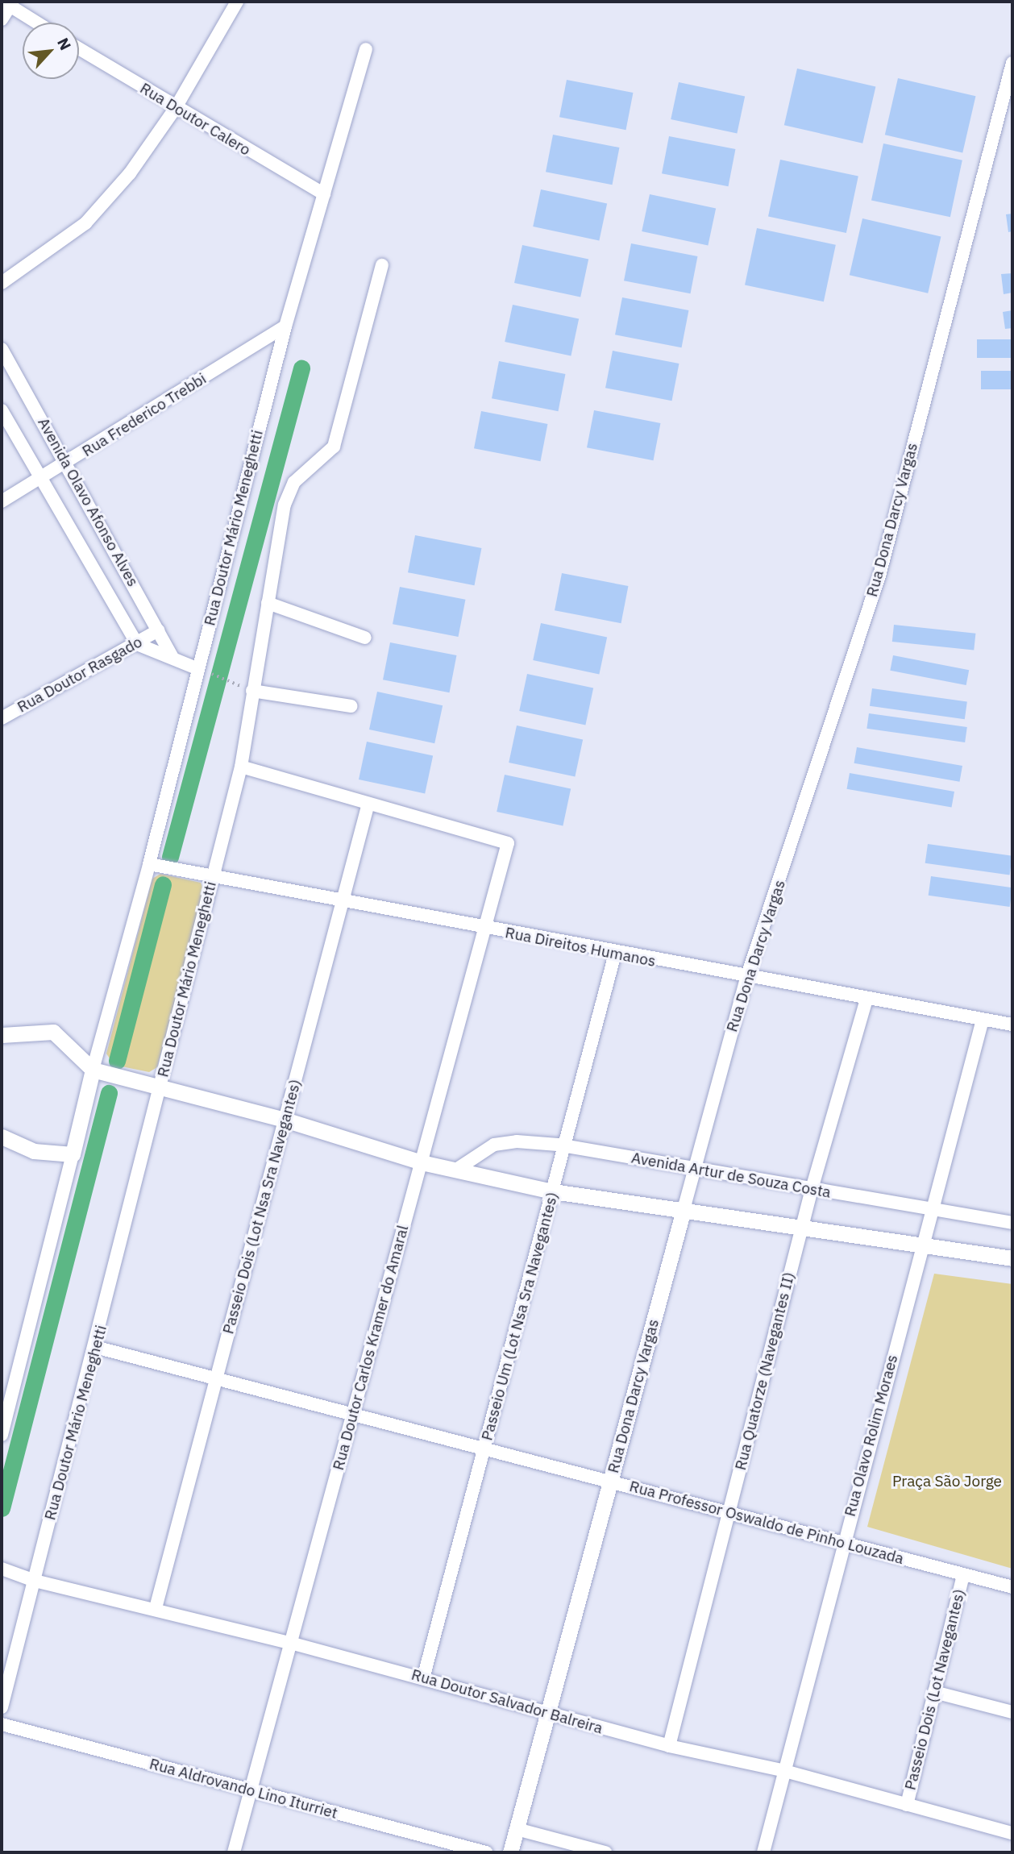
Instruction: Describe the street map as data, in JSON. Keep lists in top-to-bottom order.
{
  "streets": {
    "street": [
      "Rua Doutor Calero",
      "Rua Frederico Trebbi",
      "Avenida Olavo Afonso Alves",
      "Rua Dona Darcy Vargas",
      "Rua Doutor Mário Meneghetti",
      "Rua Doutor Rasgado",
      "Rua Direitos Humanos",
      "Avenida Artur de Souza Costa",
      "Passeio Dois (Lot Nsa Sra Navegantes)",
      "Passeio Um (Lot Nsa Sra Navegantes)",
      "Rua Doutor Carlos Kramer do Amaral",
      "Rua Quatorze (Navegantes II)",
      "Rua Olavo Rolim Moraes",
      "Rua Professor Oswaldo de Pinho Louzada",
      "Passeio Dois (Lot Navegantes)",
      "Rua Doutor Salvador Balreira",
      "Rua Aldrovando Lino Iturriet"
    ]
  },
  "crossings": [
    ["Rua Doutor Calero", "Rua Doutor Mário Meneghetti"],
    ["Rua Frederico Trebbi", "Avenida Olavo Afonso Alves"],
    ["Rua Frederico Trebbi", "Rua Doutor Mário Meneghetti"],
    ["Avenida Olavo Afonso Alves", "Rua Doutor Rasgado"],
    ["Rua Dona Darcy Vargas", "Rua Direitos Humanos"],
    ["Rua Dona Darcy Vargas", "Avenida Artur de Souza Costa"],
    ["Rua Dona Darcy Vargas", "Rua Professor Oswaldo de Pinho Louzada"],
    ["Rua Dona Darcy Vargas", "Rua Doutor Salvador Balreira"],
    ["Rua Doutor Mário Meneghetti", "Rua Direitos Humanos"],
    ["Rua Doutor Mário Meneghetti", "Rua Professor Oswaldo de Pinho Louzada"],
    ["Rua Doutor Mário Meneghetti", "Rua Doutor Salvador Balreira"],
    ["Rua Direitos Humanos", "Passeio Dois (Lot Nsa Sra Navegantes)"],
    ["Rua Direitos Humanos", "Passeio Um (Lot Nsa Sra Navegantes)"],
    ["Rua Direitos Humanos", "Rua Doutor Carlos Kramer do Amaral"],
    ["Rua Direitos Humanos", "Rua Quatorze (Navegantes II)"],
    ["Rua Direitos Humanos", "Rua Olavo Rolim Moraes"],
    ["Avenida Artur de Souza Costa", "Rua Quatorze (Navegantes II)"],
    ["Avenida Artur de Souza Costa", "Rua Olavo Rolim Moraes"],
    ["Passeio Dois (Lot Nsa Sra Navegantes)", "Rua Doutor Carlos Kramer do Amaral"],
    ["Passeio Dois (Lot Nsa Sra Navegantes)", "Rua Professor Oswaldo de Pinho Louzada"],
    ["Passeio Dois (Lot Nsa Sra Navegantes)", "Rua Doutor Salvador Balreira"],
    ["Passeio Um (Lot Nsa Sra Navegantes)", "Rua Professor Oswaldo de Pinho Louzada"],
    ["Passeio Um (Lot Nsa Sra Navegantes)", "Rua Doutor Salvador Balreira"],
    ["Rua Doutor Carlos Kramer do Amaral", "Rua Professor Oswaldo de Pinho Louzada"],
    ["Rua Doutor Carlos Kramer do Amaral", "Rua Doutor Salvador Balreira"],
    ["Rua Doutor Carlos Kramer do Amaral", "Rua Aldrovando Lino Iturriet"],
    ["Rua Quatorze (Navegantes II)", "Rua Professor Oswaldo de Pinho Louzada"],
    ["Rua Quatorze (Navegantes II)", "Rua Doutor Salvador Balreira"],
    ["Rua Olavo Rolim Moraes", "Rua Professor Oswaldo de Pinho Louzada"],
    ["Rua Olavo Rolim Moraes", "Rua Doutor Salvador Balreira"],
    ["Rua Professor Oswaldo de Pinho Louzada", "Passeio Dois (Lot Navegantes)"],
    ["Passeio Dois (Lot Navegantes)", "Rua Doutor Salvador Balreira"]
  ],
  "parks": ["Praça São Jorge"],
  "north": "top right"
}
